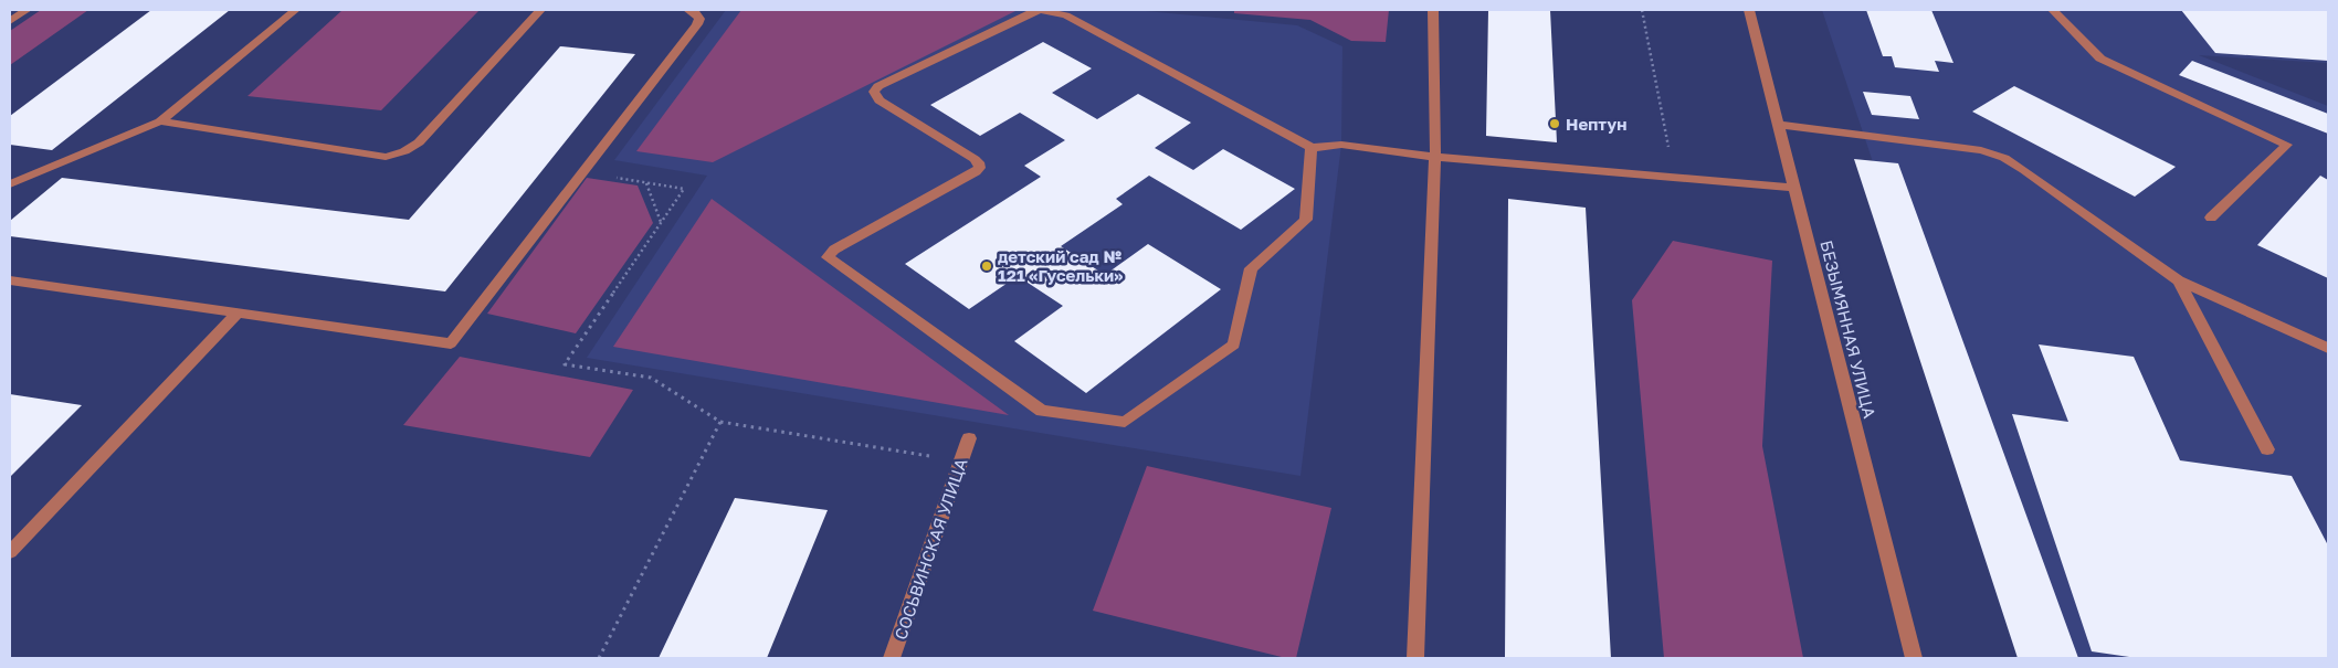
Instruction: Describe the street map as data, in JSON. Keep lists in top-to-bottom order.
{
  "streets": {
    "street": ["БЕЗЫМЯННАЯ УЛИЦА", "СОСЬВИНСКАЯ УЛИЦА"]
  },
  "places": ["Нептун", "детский сад № 121 «Гусельки»"]
}
